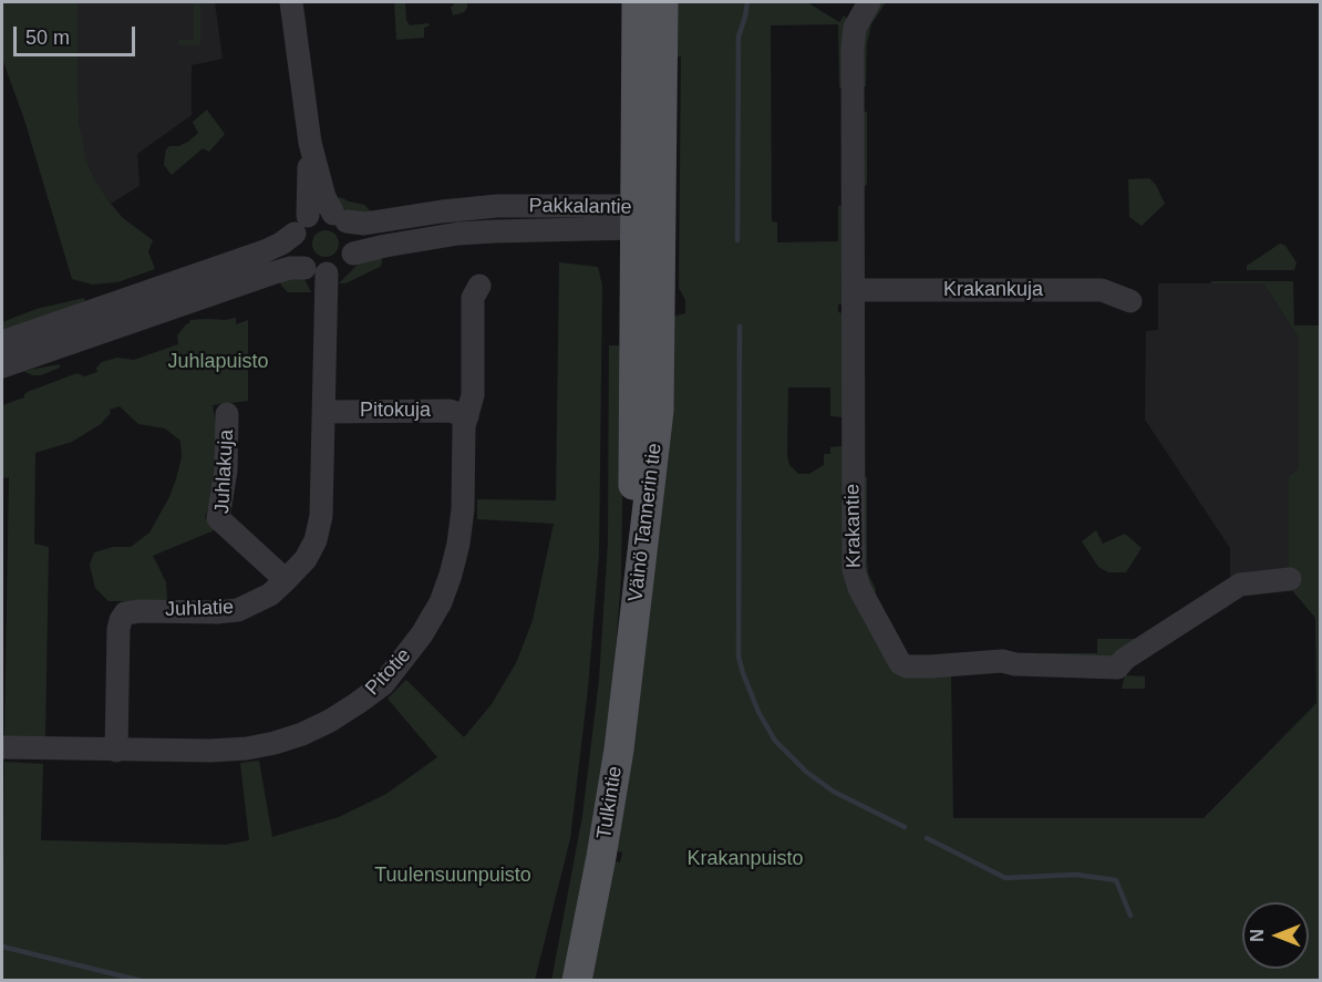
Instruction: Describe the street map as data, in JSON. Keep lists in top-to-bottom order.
{
  "streets": {
    "main road": ["Väinö Tannerin tie", "Tulkintie"],
    "street": [
      "Pakkalantie",
      "Krakankuja",
      "Pitokuja",
      "Juhlakuja",
      "Krakantie",
      "Juhlatie",
      "Pitotie"
    ]
  },
  "crossings": [
    ["Pakkalantie", "Väinö Tannerin tie"],
    ["Pakkalantie", "Juhlatie"],
    ["Krakankuja", "Krakantie"],
    ["Pitokuja", "Juhlatie"],
    ["Pitokuja", "Pitotie"],
    ["Juhlakuja", "Juhlatie"],
    ["Väinö Tannerin tie", "Tulkintie"],
    ["Juhlatie", "Pitotie"]
  ],
  "parks": ["Juhlapuisto", "Krakanpuisto", "Tuulensuunpuisto"],
  "scale_bar": "50 m",
  "north": "left"
}
